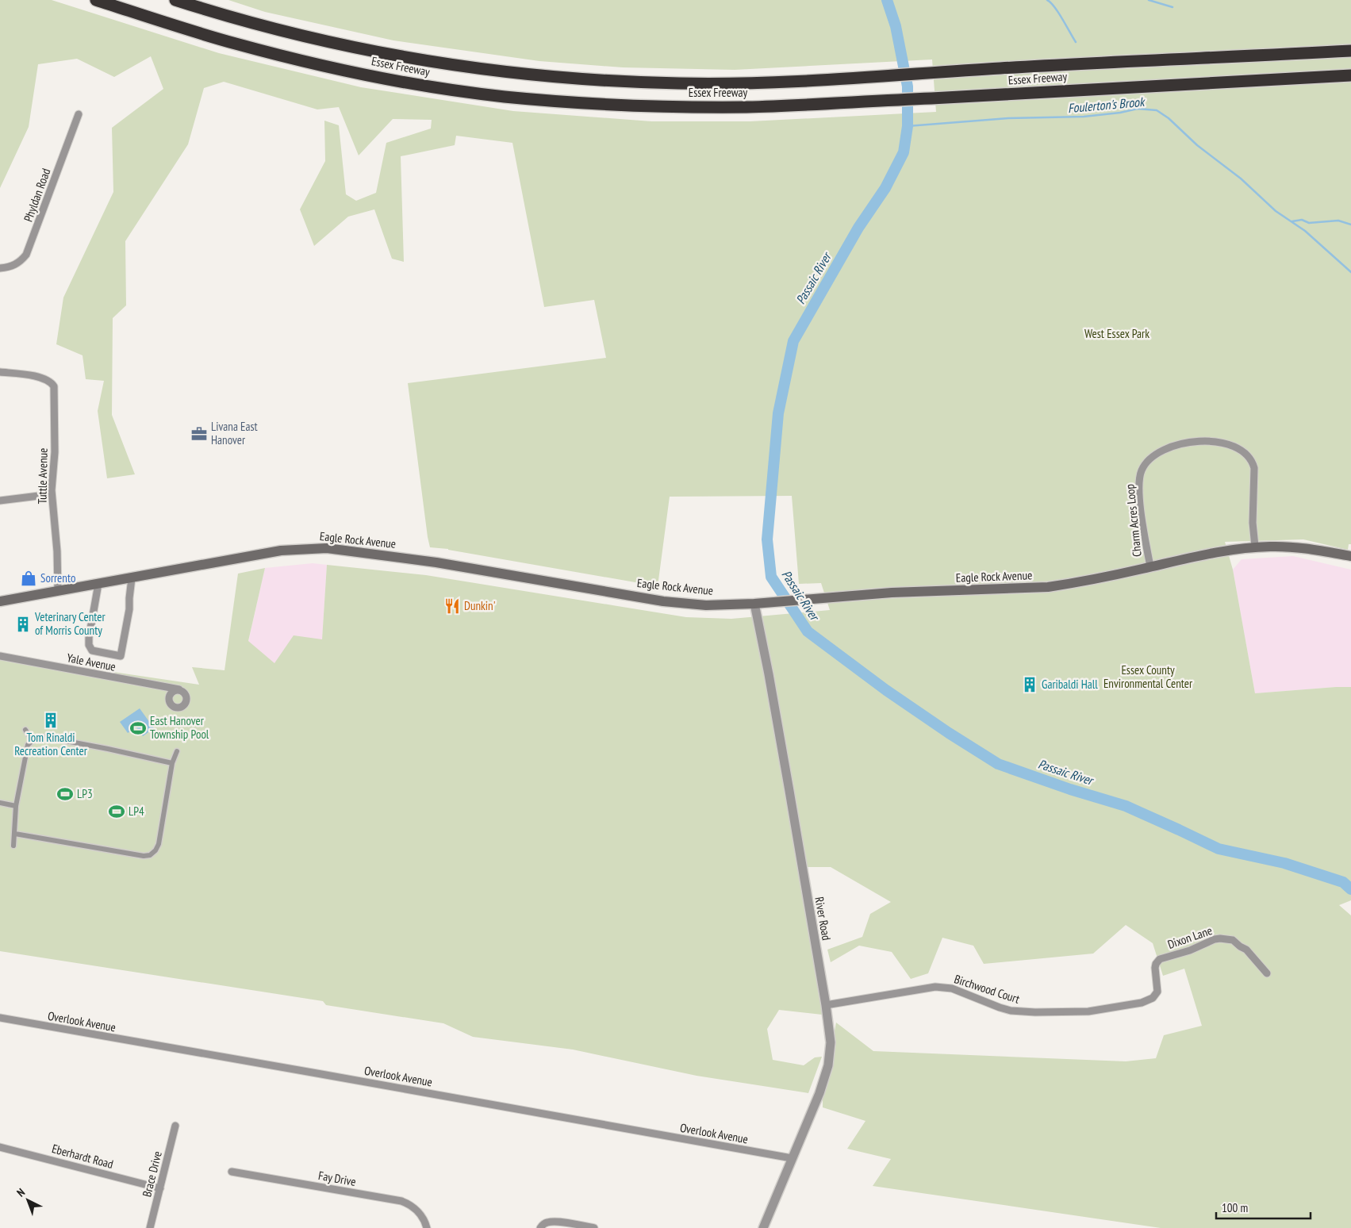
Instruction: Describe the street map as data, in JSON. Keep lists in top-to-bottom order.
{
  "streets": {
    "highway": ["Essex Freeway"],
    "main road": ["Eagle Rock Avenue"],
    "street": [
      "Phyldan Road",
      "Tuttle Avenue",
      "Charm Acres Loop",
      "Yale Avenue",
      "River Road",
      "Dixon Lane",
      "Birchwood Court",
      "Overlook Avenue",
      "Eberhardt Road",
      "Brace Drive",
      "Fay Drive"
    ]
  },
  "crossings": [
    ["Tuttle Avenue", "Eagle Rock Avenue"],
    ["Charm Acres Loop", "Eagle Rock Avenue"],
    ["Eagle Rock Avenue", "River Road"],
    ["River Road", "Birchwood Court"],
    ["River Road", "Overlook Avenue"],
    ["Dixon Lane", "Birchwood Court"],
    ["Eberhardt Road", "Brace Drive"]
  ],
  "water": ["Foulerton's Brook", "Passaic River"],
  "parks": ["West Essex Park", "Essex County Environmental Center"],
  "places": {
    "office": ["Livana East Hanover"],
    "shop": ["Sorrento"],
    "restaurant": ["Dunkin'"],
    "building": ["Veterinary Center of Morris County", "Garibaldi Hall", "Tom Rinaldi Recreation Center"],
    "sports": ["East Hanover Township Pool", "LP3", "LP4"]
  },
  "scale_bar": "100 m",
  "north": "top left"
}
